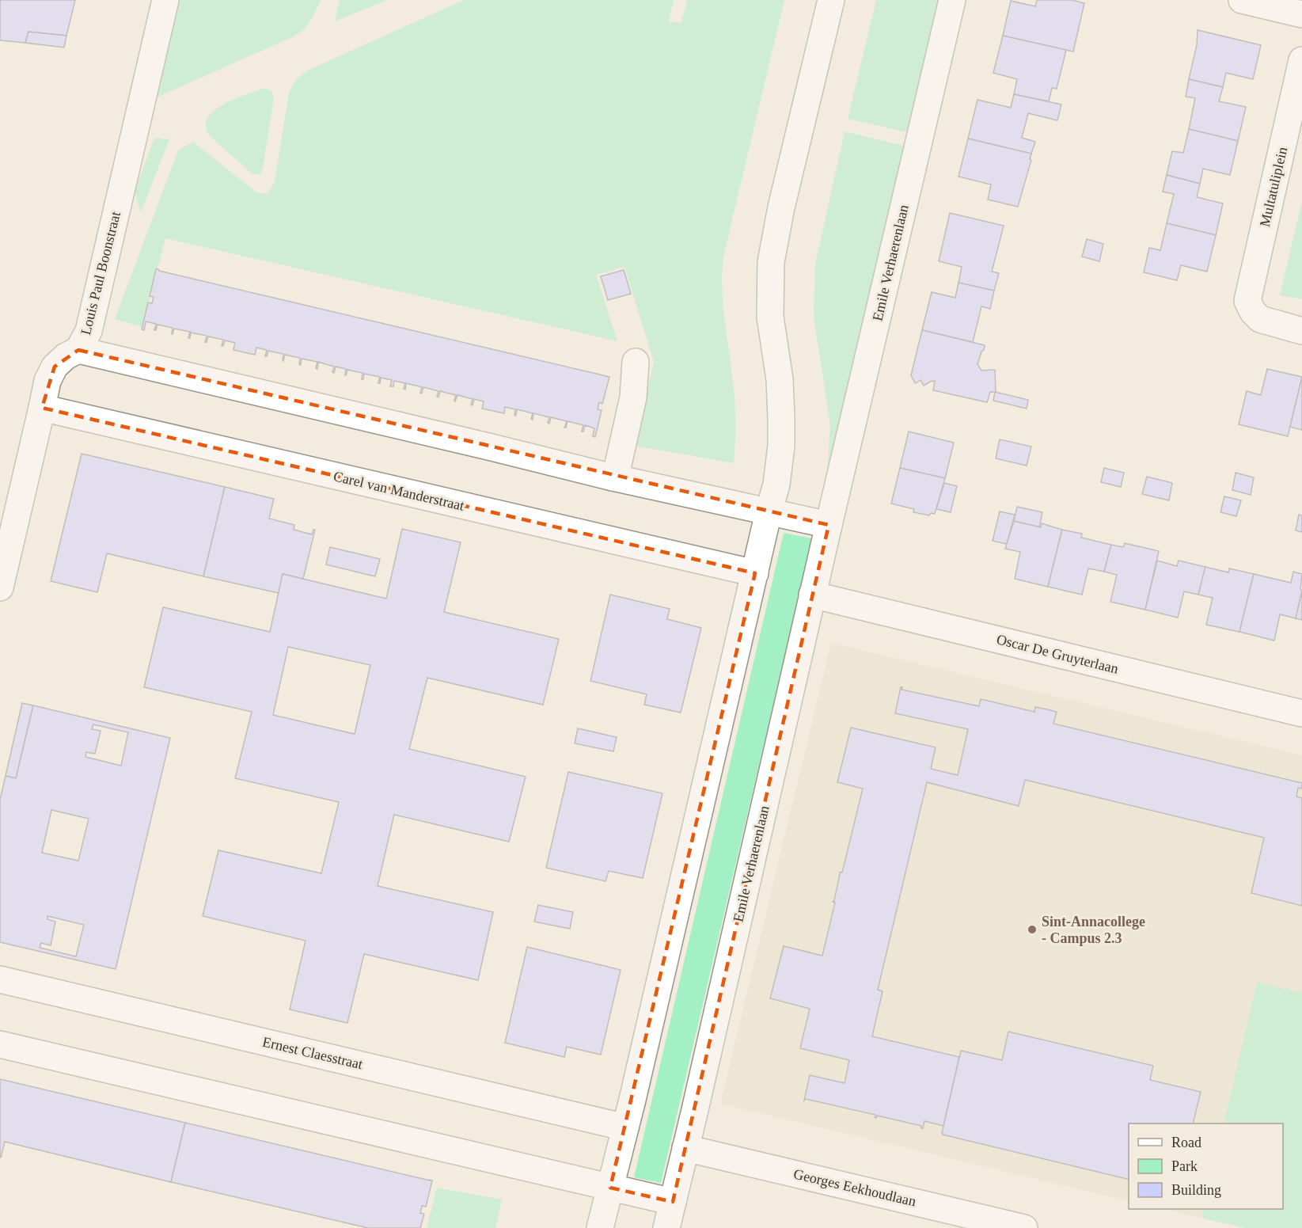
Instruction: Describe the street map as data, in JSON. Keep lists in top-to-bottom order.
{
  "streets": {
    "street": [
      "Multatuliplein",
      "Emile Verhaerenlaan",
      "Louis Paul Boonstraat",
      "Carel van Manderstraat",
      "Oscar De Gruyterlaan",
      "Ernest Claesstraat",
      "Georges Eekhoudlaan"
    ]
  },
  "crossings": [
    ["Emile Verhaerenlaan", "Oscar De Gruyterlaan"],
    ["Emile Verhaerenlaan", "Georges Eekhoudlaan"],
    ["Louis Paul Boonstraat", "Carel van Manderstraat"]
  ],
  "places": ["Sint-Annacollege - Campus 2.3"],
  "legend": ["Road", "Park", "Building"]
}
